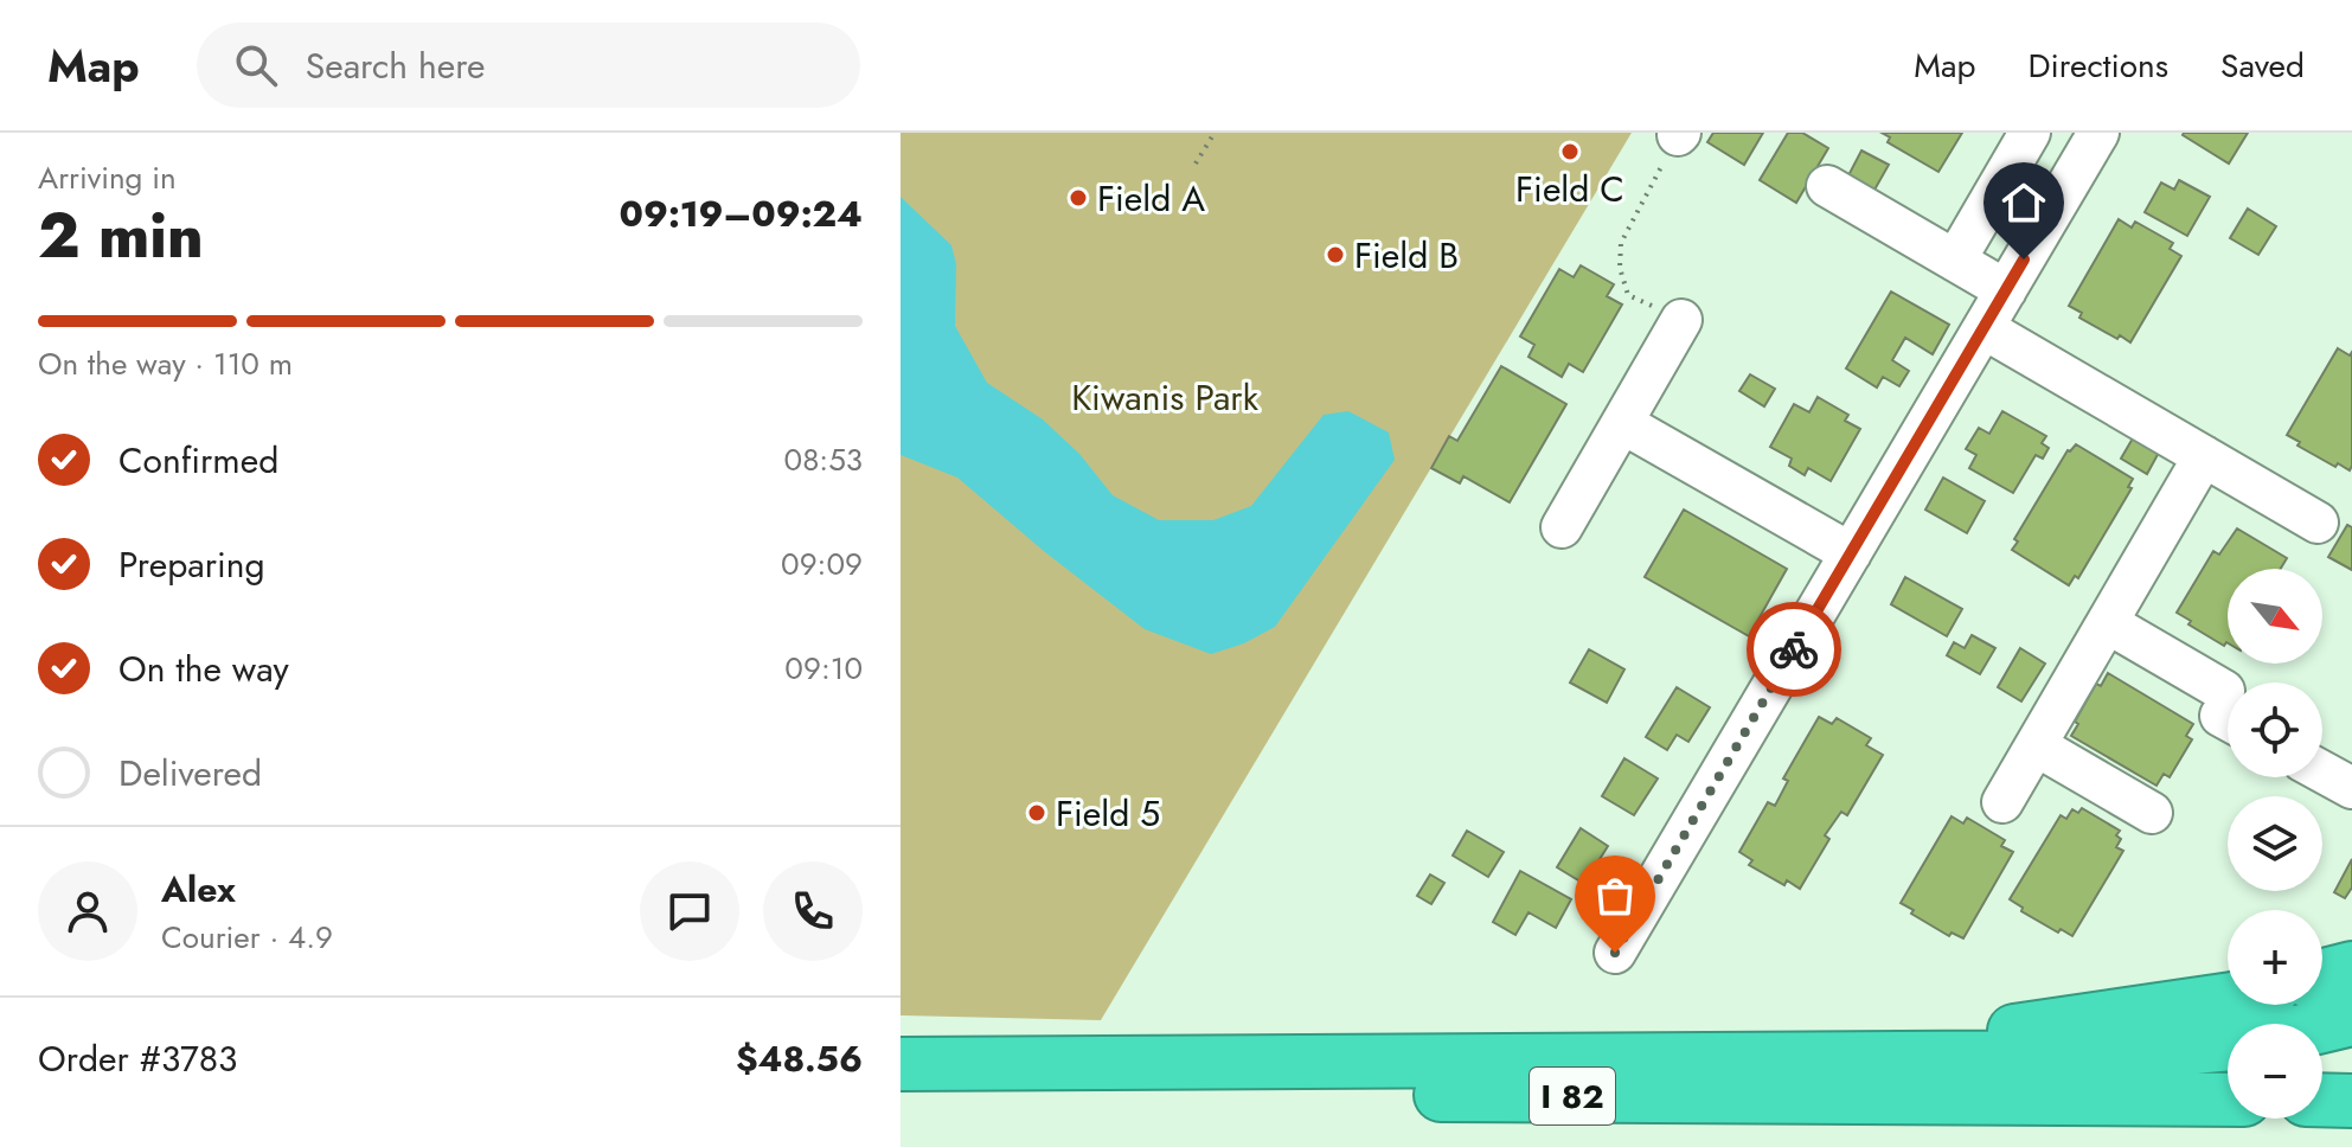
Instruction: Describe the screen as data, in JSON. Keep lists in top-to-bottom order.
{
  "streets": {
    "highway": ["I 82"]
  },
  "parks": ["Kiwanis Park"],
  "places": [
    "Field C",
    "Field A",
    "Field B",
    "Field 5"
  ],
  "north": "bottom right",
  "page": {
    "header": "Map",
    "search": "Search here",
    "nav": ["Map", "Directions", "Saved"],
    "heading": ["2 min", "Arriving in", "09:19–09:24"],
    "panel": [
      "Alex",
      "Courier · 4.9",
      "Order #3783",
      "$48.56"
    ],
    "bar": "On the way · 110 m",
    "list": [
      ["Confirmed", "08:53"],
      ["Preparing", "09:09"],
      ["On the way", "09:10"],
      "Delivered"
    ],
    "map_buttons": ["+", "−"]
  }
}
